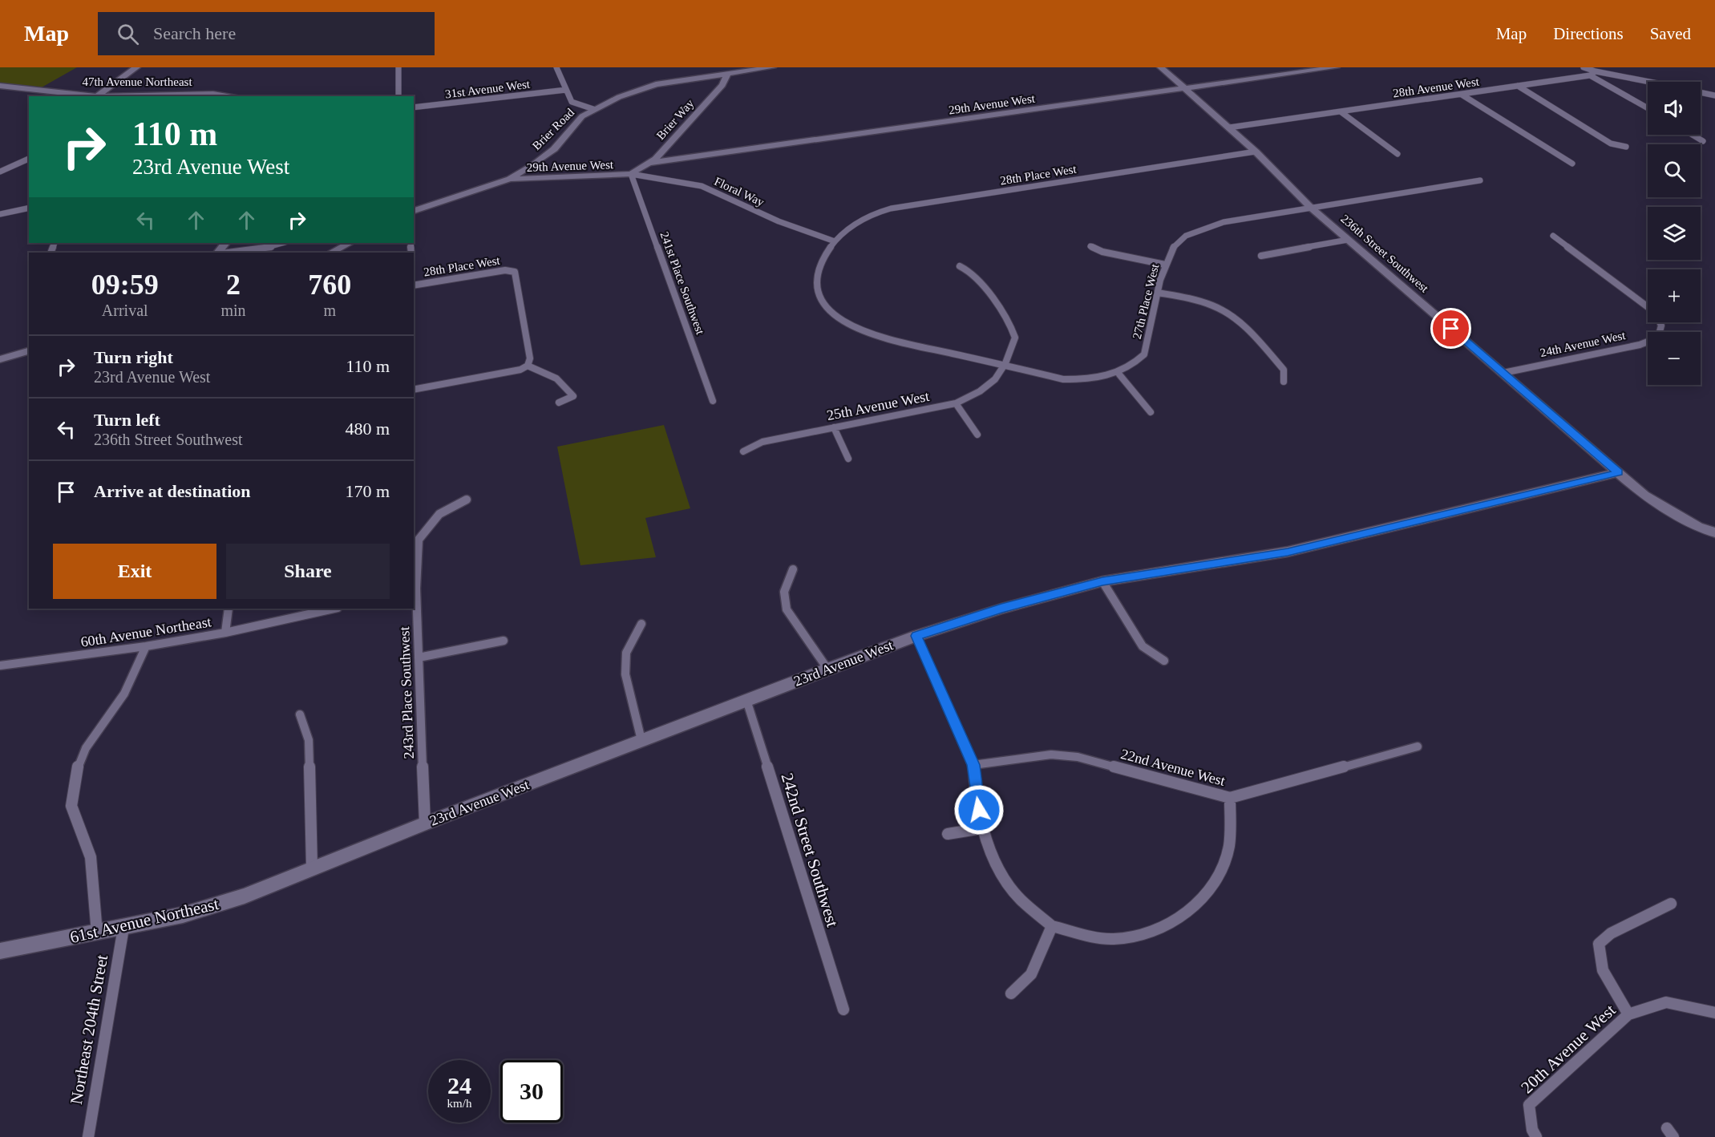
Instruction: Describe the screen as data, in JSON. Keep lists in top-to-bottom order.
{
  "streets": {
    "street": [
      "47th Avenue Northeast",
      "28th Avenue West",
      "31st Avenue West",
      "29th Avenue West",
      "Brier Way",
      "Brier Road",
      "28th Place West",
      "Floral Way",
      "236th Street Southwest",
      "241st Place Southwest",
      "27th Place West",
      "24th Avenue West",
      "25th Avenue West",
      "60th Avenue Northeast",
      "23rd Avenue West",
      "243rd Place Southwest",
      "22nd Avenue West",
      "242nd Street Southwest",
      "61st Avenue Northeast",
      "Northeast 204th Street",
      "20th Avenue West"
    ]
  },
  "crossings": [
    ["28th Avenue West", "236th Street Southwest"],
    ["29th Avenue West", "Brier Way"],
    ["29th Avenue West", "Brier Road"],
    ["29th Avenue West", "Floral Way"],
    ["29th Avenue West", "236th Street Southwest"],
    ["29th Avenue West", "241st Place Southwest"],
    ["Brier Way", "Brier Road"],
    ["Brier Way", "Floral Way"],
    ["Brier Way", "241st Place Southwest"],
    ["28th Place West", "Floral Way"],
    ["28th Place West", "236th Street Southwest"],
    ["28th Place West", "27th Place West"],
    ["Floral Way", "241st Place Southwest"],
    ["Floral Way", "27th Place West"],
    ["236th Street Southwest", "27th Place West"],
    ["236th Street Southwest", "24th Avenue West"],
    ["236th Street Southwest", "23rd Avenue West"],
    ["27th Place West", "25th Avenue West"],
    ["60th Avenue Northeast", "Northeast 204th Street"],
    ["23rd Avenue West", "243rd Place Southwest"],
    ["23rd Avenue West", "242nd Street Southwest"],
    ["23rd Avenue West", "61st Avenue Northeast"],
    ["61st Avenue Northeast", "Northeast 204th Street"]
  ],
  "page": {
    "header": "Map",
    "search": "Search here",
    "nav": ["Map", "Directions", "Saved"],
    "map_buttons": ["+", "−"],
    "turn": ["110 m", "23rd Avenue West"],
    "eta": [
      "09:59",
      "Arrival",
      "2",
      "min",
      "760",
      "m"
    ],
    "list": [
      {
        "name": "Turn right",
        "note": "23rd Avenue West",
        "value": "110 m"
      },
      {
        "name": "Turn left",
        "note": "236th Street Southwest",
        "value": "480 m"
      },
      {
        "name": "Arrive at destination",
        "value": "170 m"
      }
    ],
    "buttons": ["Exit", "Share"],
    "speed": "24 km/h",
    "limit": "30"
  }
}
